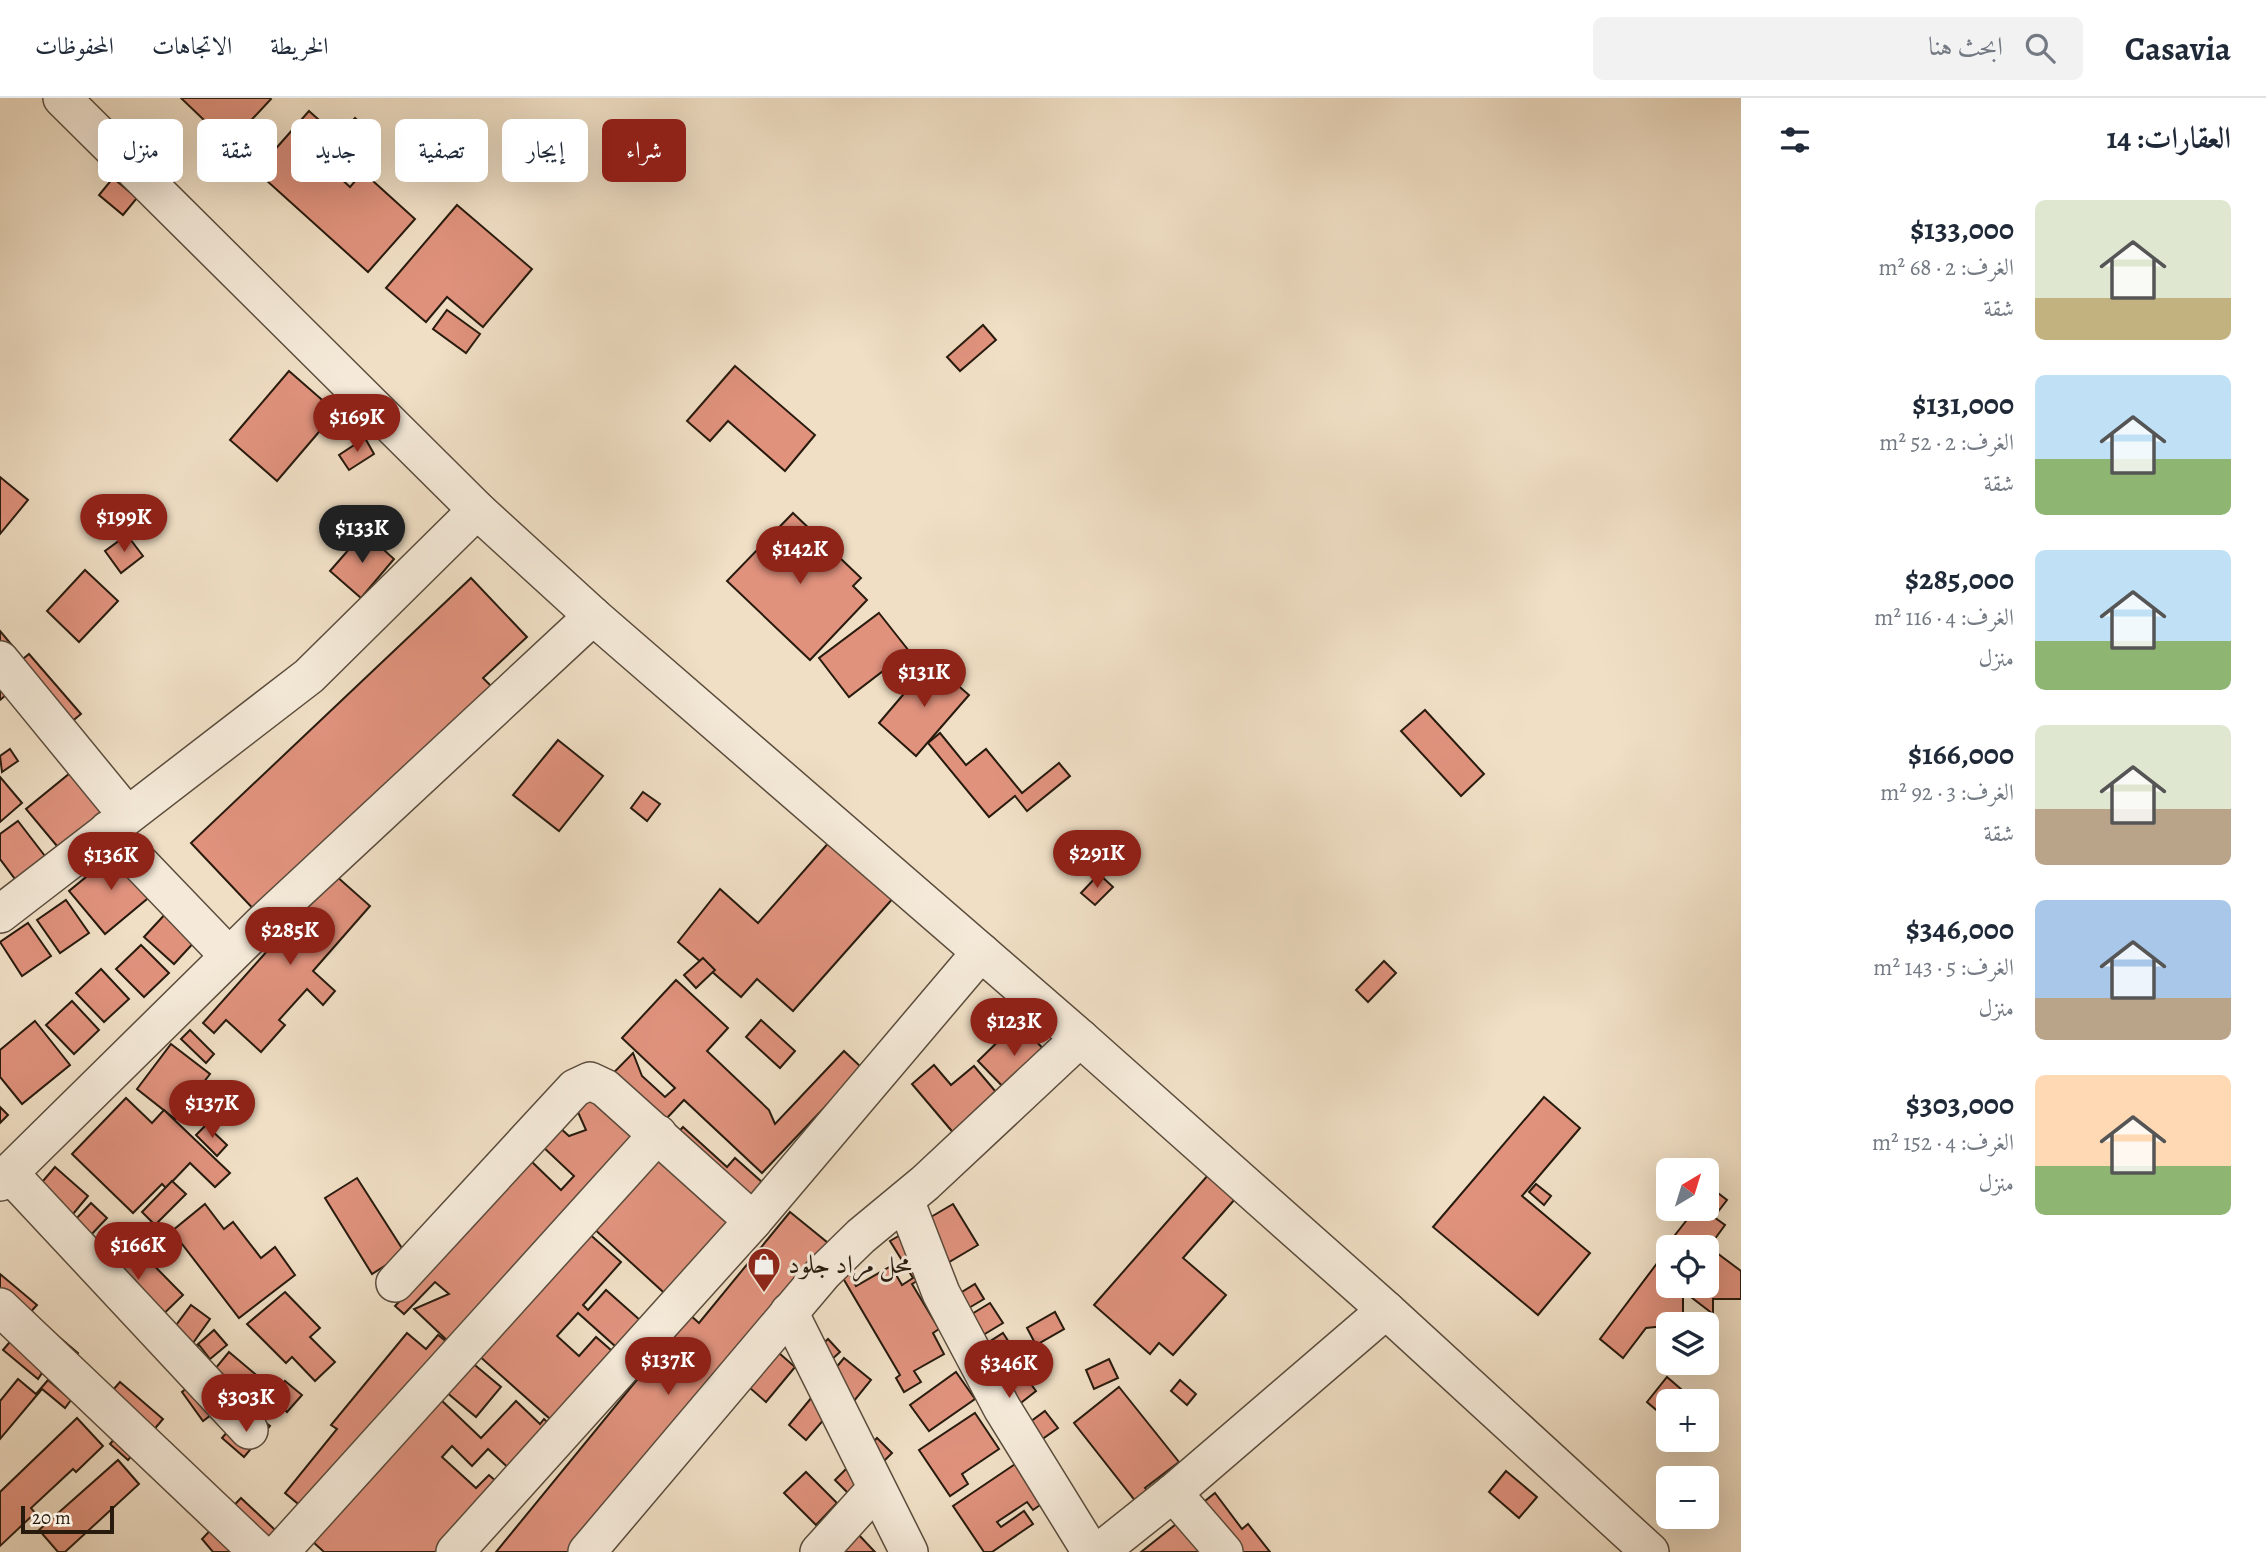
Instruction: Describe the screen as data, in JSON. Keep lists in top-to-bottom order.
{
  "places": {
    "shop": ["محل مراد جلود"]
  },
  "scale_bar": "20 m",
  "north": "top right",
  "page": {
    "header": "Casavia",
    "search": "ابحث هنا",
    "nav": ["الخريطة", "الاتجاهات", "المحفوظات"],
    "heading": "العقارات: 14",
    "chip": [
      "شراء",
      "إيجار",
      "تصفية",
      "جديد",
      "شقة",
      "منزل"
    ],
    "list": [
      {
        "name": "$133,000",
        "note": "الغرف: 2 · 68 m² · شقة"
      },
      {
        "name": "$131,000",
        "note": "الغرف: 2 · 52 m² · شقة"
      },
      {
        "name": "$285,000",
        "note": "الغرف: 4 · 116 m² · منزل"
      },
      {
        "name": "$166,000",
        "note": "الغرف: 3 · 92 m² · شقة"
      },
      {
        "name": "$346,000",
        "note": "الغرف: 5 · 143 m² · منزل"
      },
      {
        "name": "$303,000",
        "note": "الغرف: 4 · 152 m² · منزل"
      }
    ],
    "price": [
      "$169K",
      "$199K",
      "$133K",
      "$142K",
      "$131K",
      "$291K",
      "$136K",
      "$285K",
      "$123K",
      "$137K",
      "$166K",
      "$137K",
      "$346K",
      "$303K"
    ],
    "map_buttons": ["+", "−"],
    "scale": "20 m"
  }
}
